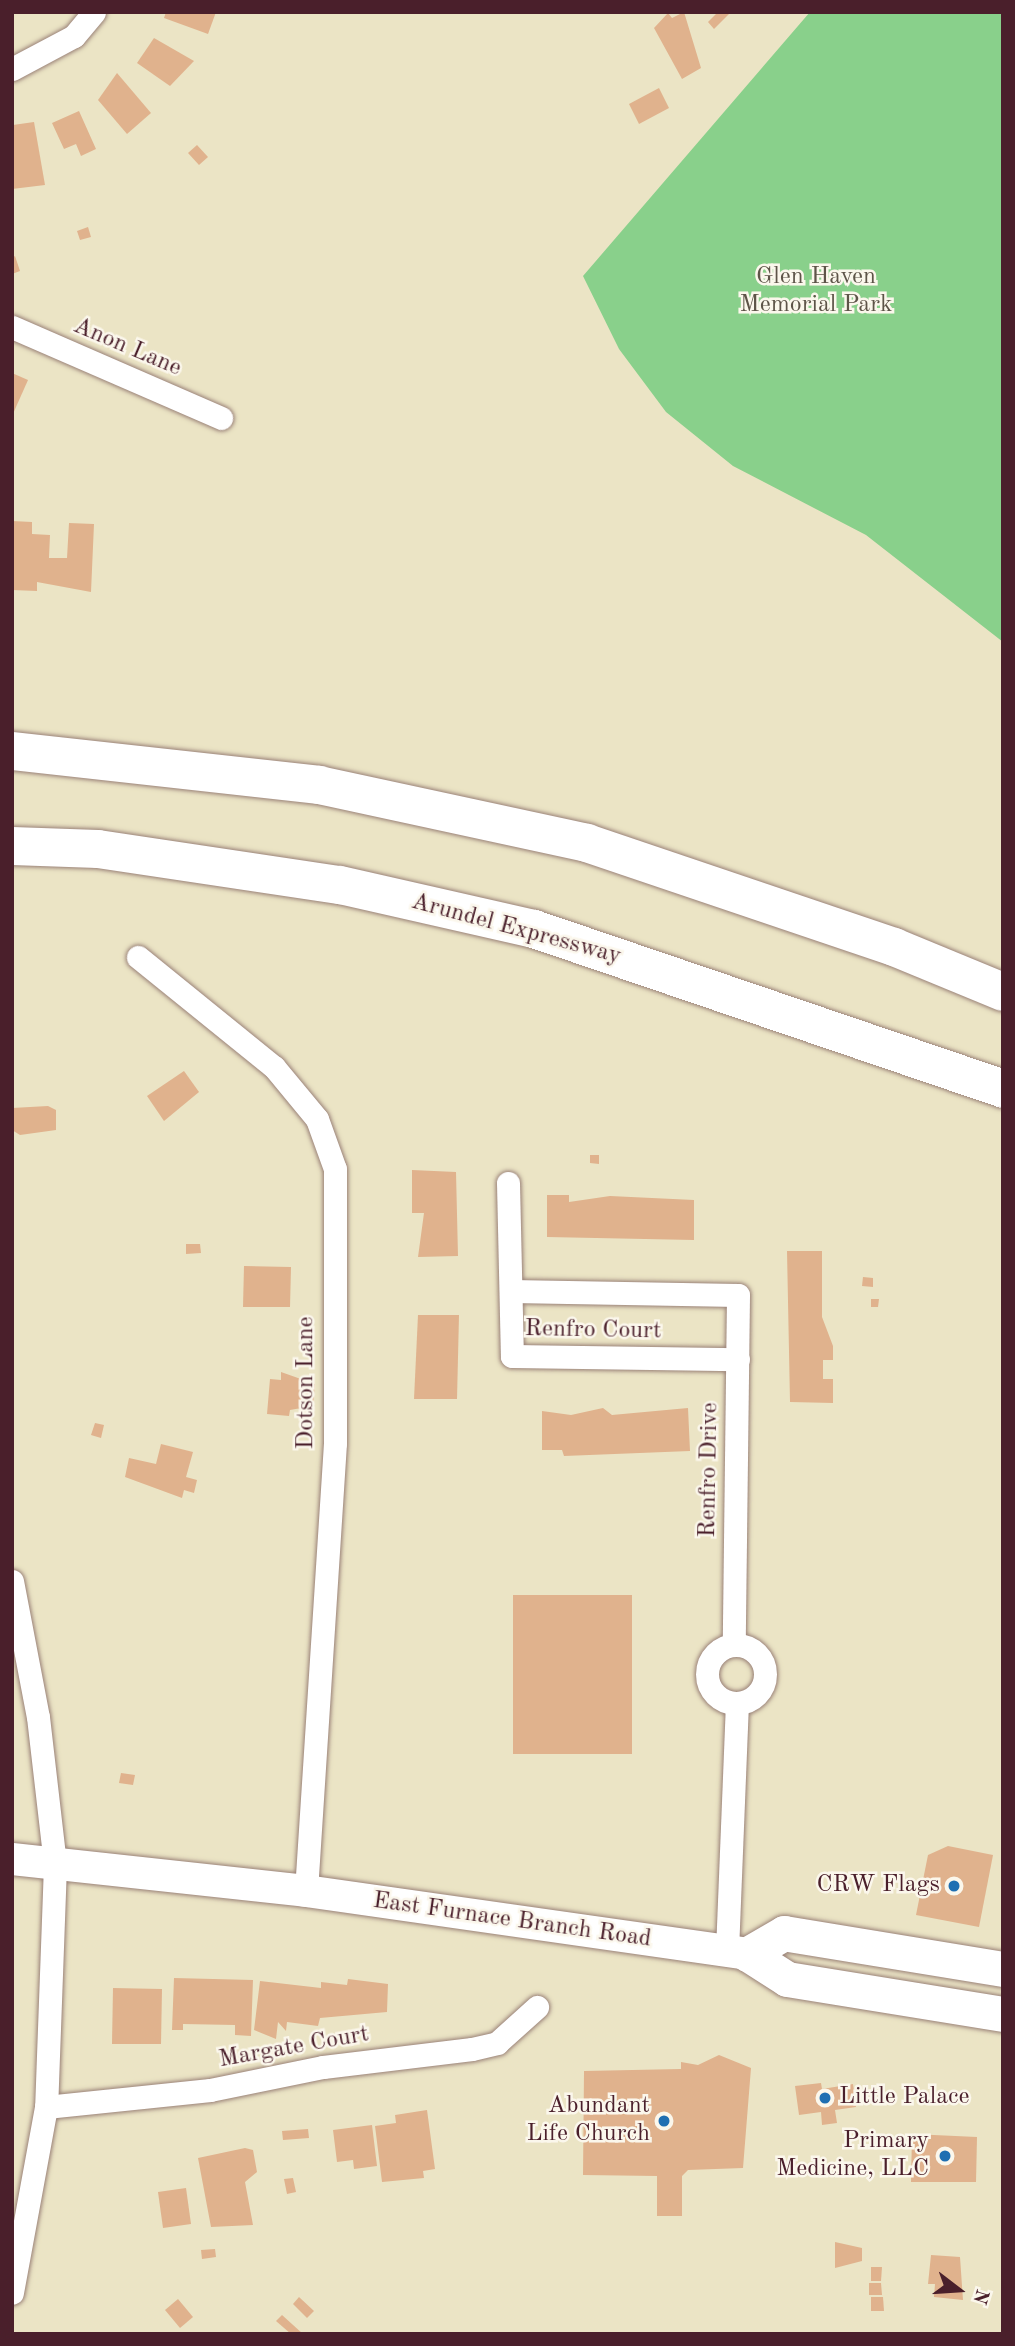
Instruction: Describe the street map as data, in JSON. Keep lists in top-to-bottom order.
{
  "streets": {
    "highway": ["Arundel Expressway"],
    "main road": ["East Furnace Branch Road"],
    "street": [
      "Anon Lane",
      "Renfro Court",
      "Dotson Lane",
      "Renfro Drive",
      "Margate Court"
    ]
  },
  "crossings": [
    ["Renfro Court", "Renfro Drive"],
    ["Dotson Lane", "East Furnace Branch Road"]
  ],
  "parks": ["Glen Haven Memorial Park"],
  "places": [
    "CRW Flags",
    "Little Palace",
    "Abundant Life Church",
    "Primary Medicine, LLC"
  ],
  "north": "right"
}
